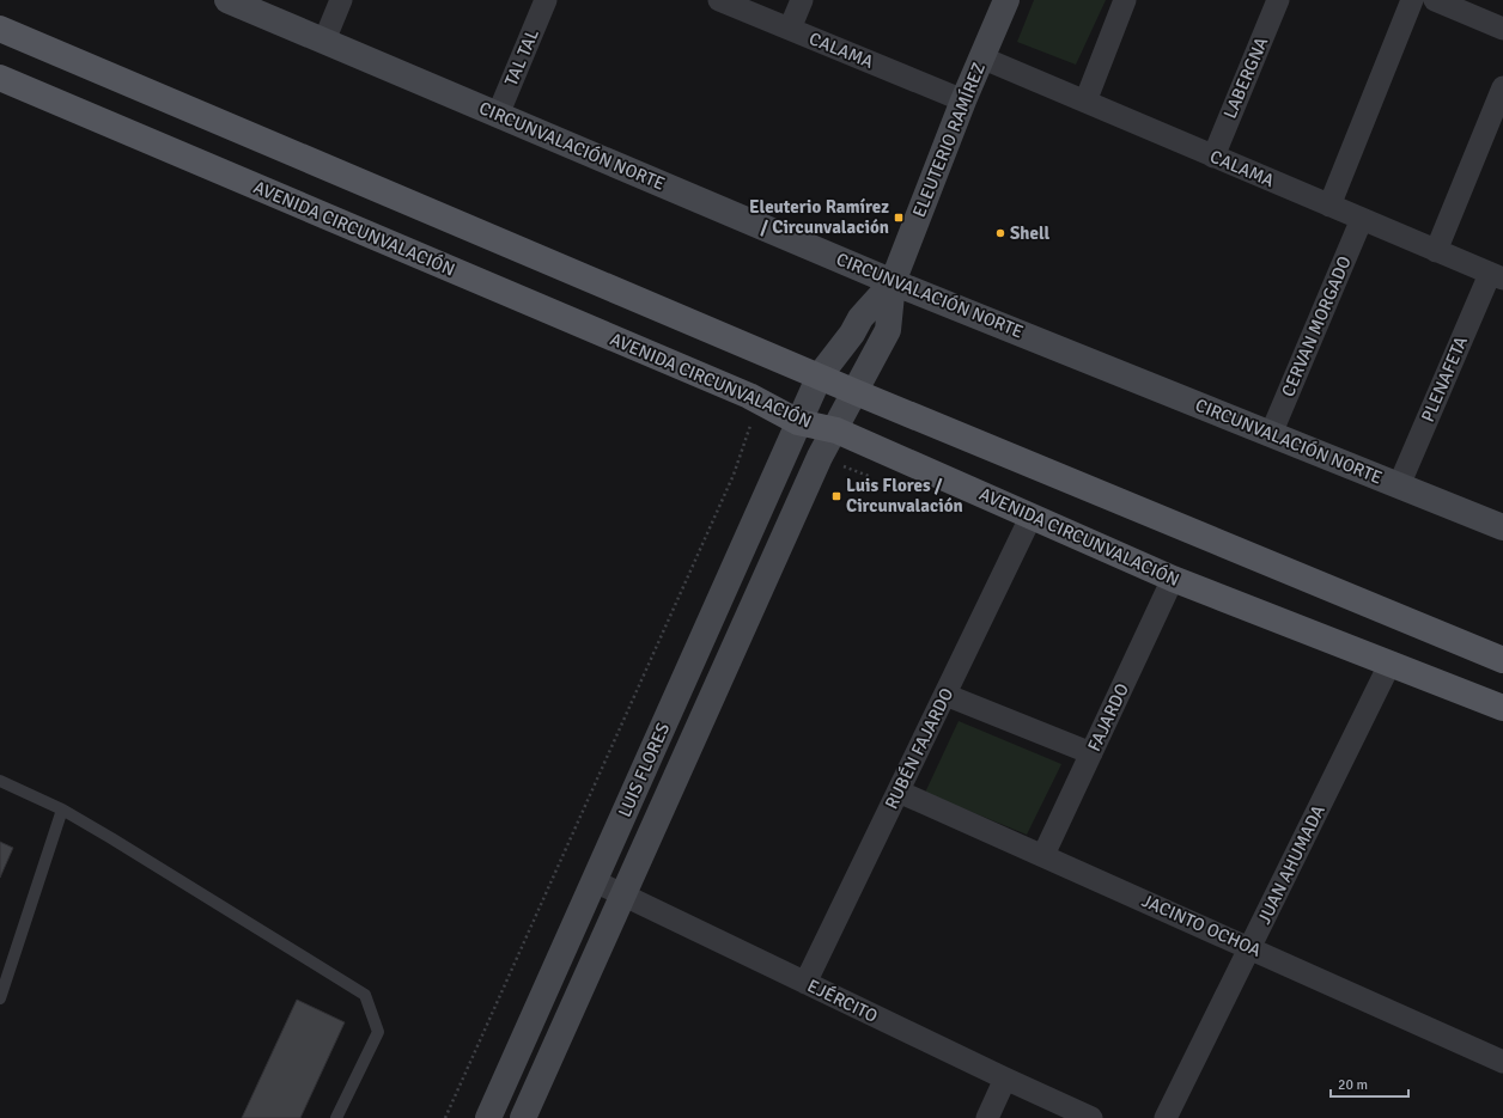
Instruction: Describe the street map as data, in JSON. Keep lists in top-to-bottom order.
{
  "streets": {
    "main road": [
      "ELEUTERIO RAMÍREZ",
      "CIRCUNVALACIÓN NORTE",
      "AVENIDA CIRCUNVALACIÓN",
      "LUIS FLORES"
    ],
    "street": [
      "CALAMA",
      "TAL TAL",
      "LABERGNA",
      "CERVAN MORGADO",
      "PLENAFETA",
      "FAJARDO",
      "RUBÉN FAJARDO",
      "JUAN AHUMADA",
      "JACINTO OCHOA",
      "EJÉRCITO"
    ]
  },
  "crossings": [
    ["CALAMA", "LABERGNA"],
    ["CALAMA", "ELEUTERIO RAMÍREZ"],
    ["CALAMA", "CERVAN MORGADO"],
    ["CALAMA", "PLENAFETA"],
    ["TAL TAL", "CIRCUNVALACIÓN NORTE"],
    ["ELEUTERIO RAMÍREZ", "CIRCUNVALACIÓN NORTE"],
    ["ELEUTERIO RAMÍREZ", "AVENIDA CIRCUNVALACIÓN"],
    ["ELEUTERIO RAMÍREZ", "LUIS FLORES"],
    ["CIRCUNVALACIÓN NORTE", "CERVAN MORGADO"],
    ["CIRCUNVALACIÓN NORTE", "PLENAFETA"],
    ["AVENIDA CIRCUNVALACIÓN", "FAJARDO"],
    ["AVENIDA CIRCUNVALACIÓN", "RUBÉN FAJARDO"],
    ["AVENIDA CIRCUNVALACIÓN", "LUIS FLORES"],
    ["AVENIDA CIRCUNVALACIÓN", "JUAN AHUMADA"],
    ["FAJARDO", "JACINTO OCHOA"],
    ["RUBÉN FAJARDO", "JACINTO OCHOA"],
    ["RUBÉN FAJARDO", "EJÉRCITO"],
    ["LUIS FLORES", "EJÉRCITO"],
    ["JUAN AHUMADA", "JACINTO OCHOA"]
  ],
  "places": {
    "transit": ["Eleuterio Ramírez / Circunvalación", "Luis Flores / Circunvalación"],
    "other": ["Shell"]
  },
  "scale_bar": "20 m"
}
